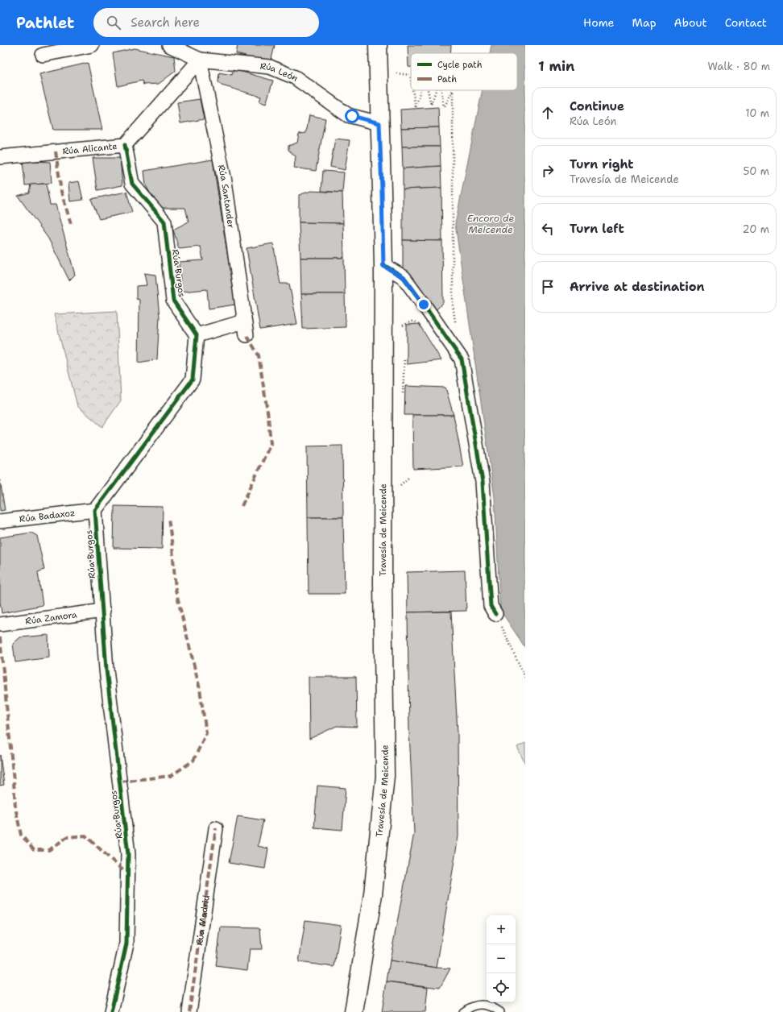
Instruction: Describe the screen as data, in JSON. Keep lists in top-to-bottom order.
{
  "streets": {
    "main road": ["Travesía de Meicende"],
    "street": [
      "Rúa León",
      "Rúa Alicante",
      "Rúa Santander",
      "Rúa Burgos",
      "Rúa Badaxoz",
      "Rúa Zamora",
      "Rúa Madrid"
    ]
  },
  "crossings": [
    ["Rúa León", "Rúa Alicante"],
    ["Rúa León", "Rúa Santander"],
    ["Rúa León", "Travesía de Meicende"],
    ["Rúa Alicante", "Rúa Santander"],
    ["Rúa Alicante", "Rúa Burgos"],
    ["Rúa Santander", "Rúa Burgos"],
    ["Rúa Burgos", "Rúa Badaxoz"],
    ["Rúa Burgos", "Rúa Zamora"]
  ],
  "water": ["Encoro de Meicende"],
  "legend": ["Cycle path", "Path"],
  "page": {
    "header": "Pathlet",
    "search": "Search here",
    "nav": [
      "Home",
      "Map",
      "About",
      "Contact"
    ],
    "heading": ["1 min", "Walk · 80 m"],
    "list": [
      ["Continue", "Rúa León", "10 m"],
      ["Turn right", "Travesía de Meicende", "50 m"],
      ["Turn left", "20 m"],
      "Arrive at destination"
    ],
    "map_buttons": ["+", "−"]
  }
}
